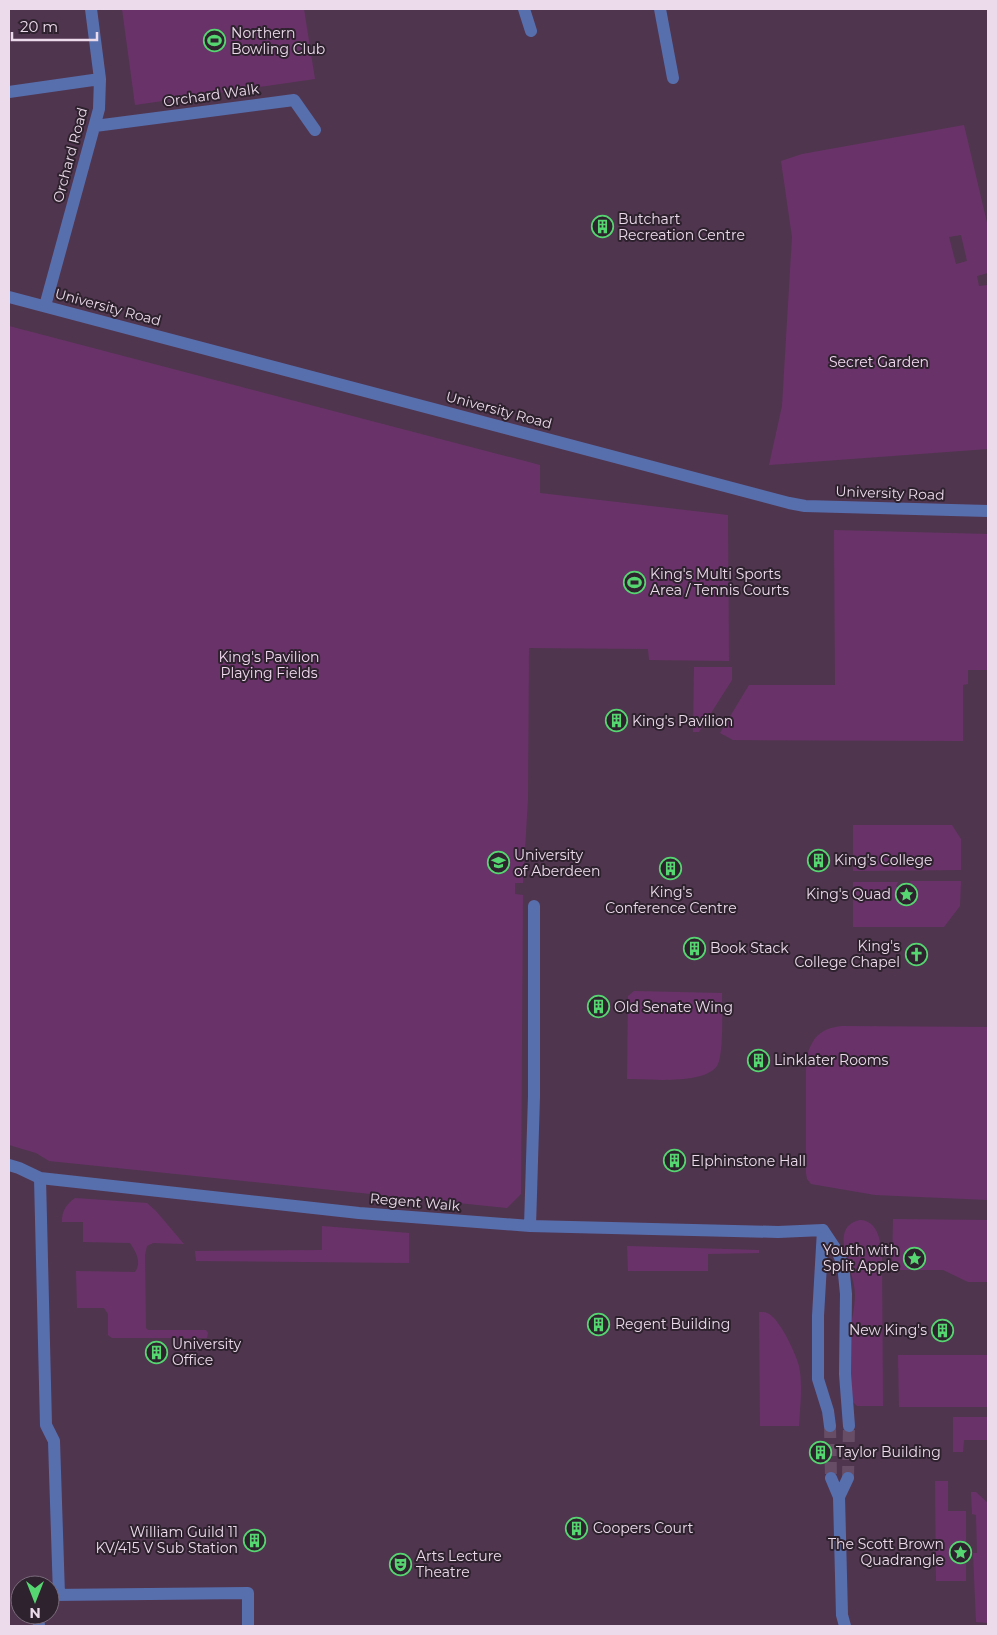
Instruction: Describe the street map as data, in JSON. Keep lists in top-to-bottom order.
{
  "streets": {
    "street": [
      "Orchard Walk",
      "Orchard Road",
      "University Road",
      "Regent Walk"
    ]
  },
  "crossings": [
    ["Orchard Walk", "Orchard Road"],
    ["Orchard Road", "University Road"]
  ],
  "parks": ["Secret Garden", "King's Pavilion Playing Fields"],
  "places": {
    "sports": ["Northern Bowling Club", "King's Multi Sports Area / Tennis Courts"],
    "building": [
      "Butchart Recreation Centre",
      "King's Pavilion",
      "King's College",
      "King's Conference Centre",
      "Book Stack",
      "Old Senate Wing",
      "Linklater Rooms",
      "Elphinstone Hall",
      "Regent Building",
      "New King's",
      "University Office",
      "Taylor Building",
      "Coopers Court",
      "William Guild 11 KV/415 V Sub Station"
    ],
    "school or university": ["University of Aberdeen"],
    "place": ["King's Quad", "Youth with Split Apple", "The Scott Brown Quadrangle"],
    "church": ["King's College Chapel"],
    "theatre": ["Arts Lecture Theatre"]
  },
  "scale_bar": "20 m",
  "north": "bottom"
}
